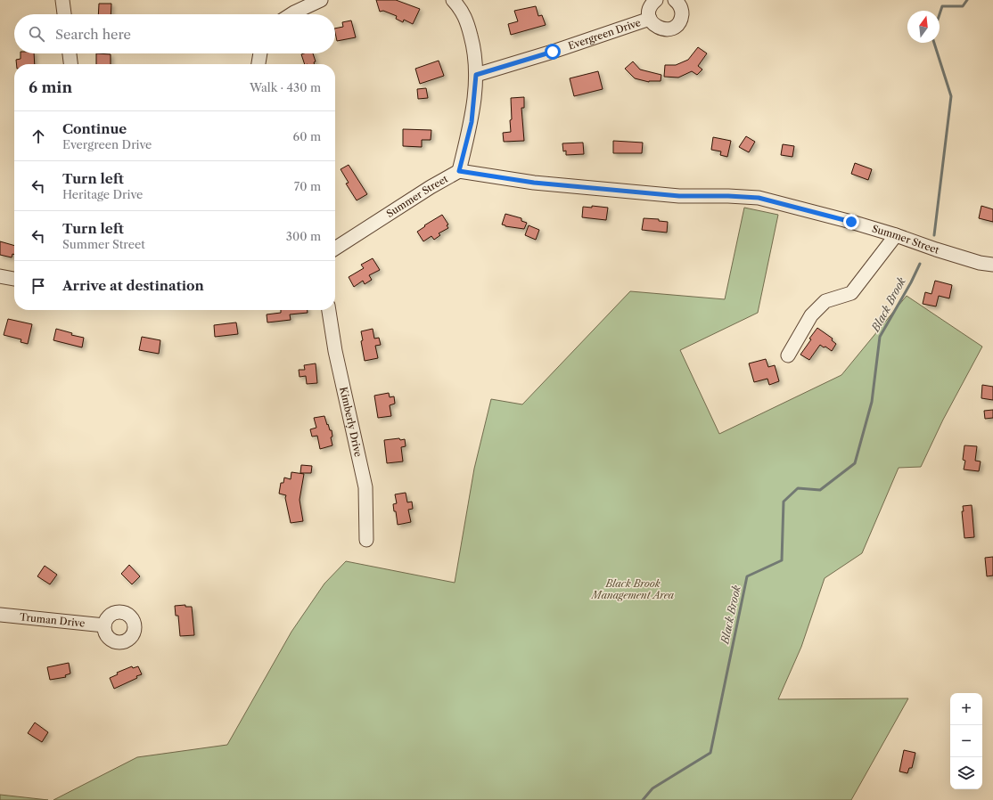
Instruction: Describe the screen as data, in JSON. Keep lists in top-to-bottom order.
{
  "streets": {
    "street": [
      "Evergreen Drive",
      "Summer Street",
      "Kimberly Drive",
      "Truman Drive"
    ]
  },
  "water": ["Black Brook"],
  "parks": ["Black Brook Management Area"],
  "north": "top",
  "page": {
    "search": "Search here",
    "heading": ["6 min", "Walk · 430 m"],
    "list": [
      ["Continue", "Evergreen Drive", "60 m"],
      ["Turn left", "Heritage Drive", "70 m"],
      ["Turn left", "Summer Street", "300 m"],
      "Arrive at destination"
    ],
    "map_buttons": ["+", "−"]
  }
}
